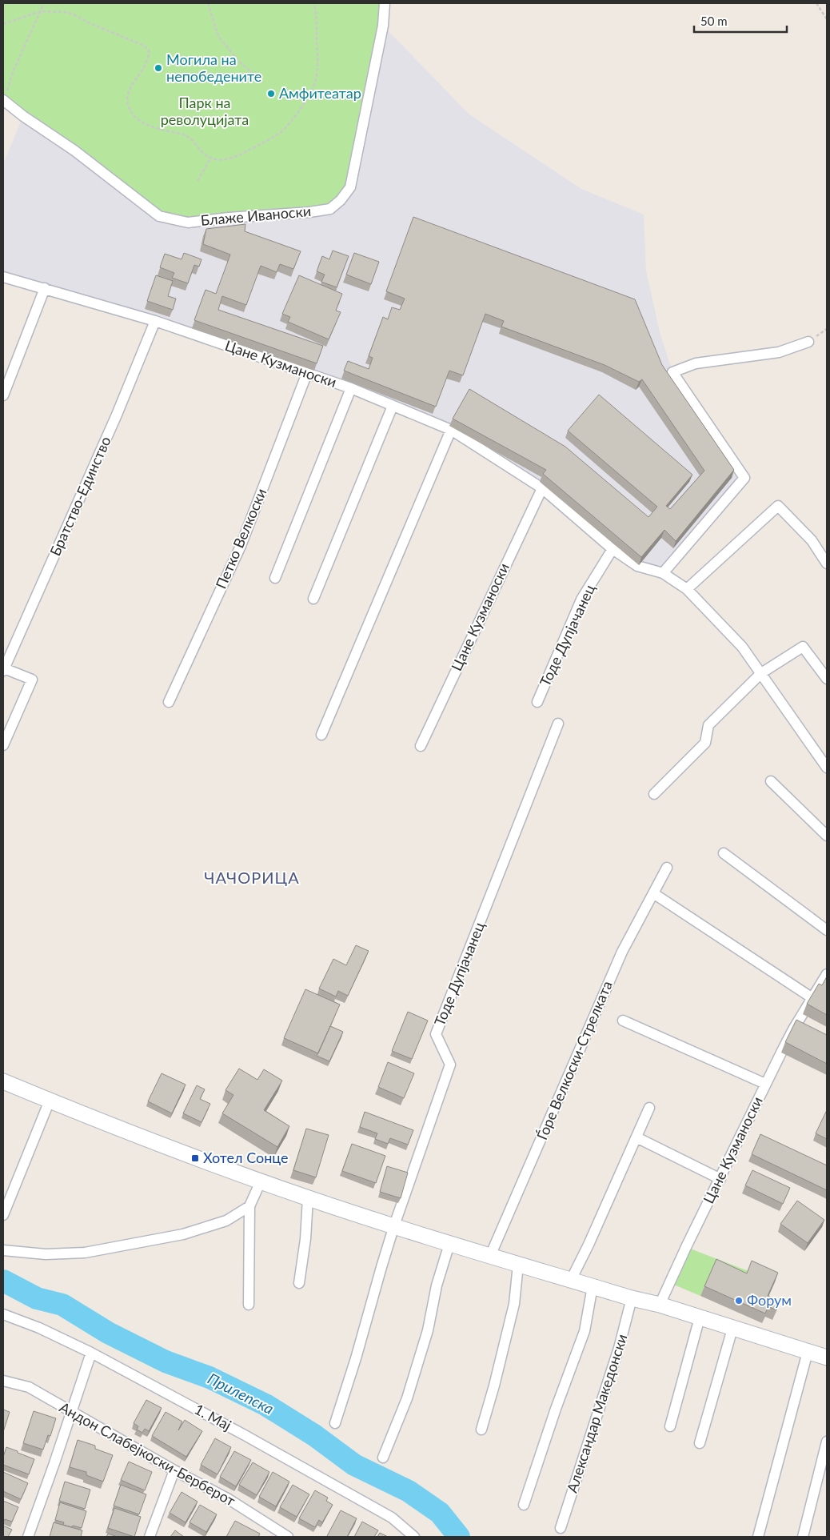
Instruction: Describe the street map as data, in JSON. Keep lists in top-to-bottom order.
{
  "streets": {
    "street": [
      "Блаже Иваноски",
      "Цане Кузманоски",
      "Братство-Единство",
      "Петко Велкоски",
      "Тоде Дупјачанец",
      "Ѓоре Велкоски-Стрелката",
      "Александар Македонски",
      "1. Мај",
      "Андон Слабејкоски-Берберот"
    ]
  },
  "crossings": [
    ["Цане Кузманоски", "Братство-Единство"],
    ["Цане Кузманоски", "Петко Велкоски"],
    ["Цане Кузманоски", "Тоде Дупјачанец"]
  ],
  "districts": ["ЧАЧОРИЦА"],
  "water": ["Прилепска"],
  "parks": ["Парк на револуцијата"],
  "places": {
    "other": ["Могила на непобедените", "Амфитеатар", "Форум"],
    "transit": ["Хотел Сонце"]
  },
  "scale_bar": "50 m"
}
